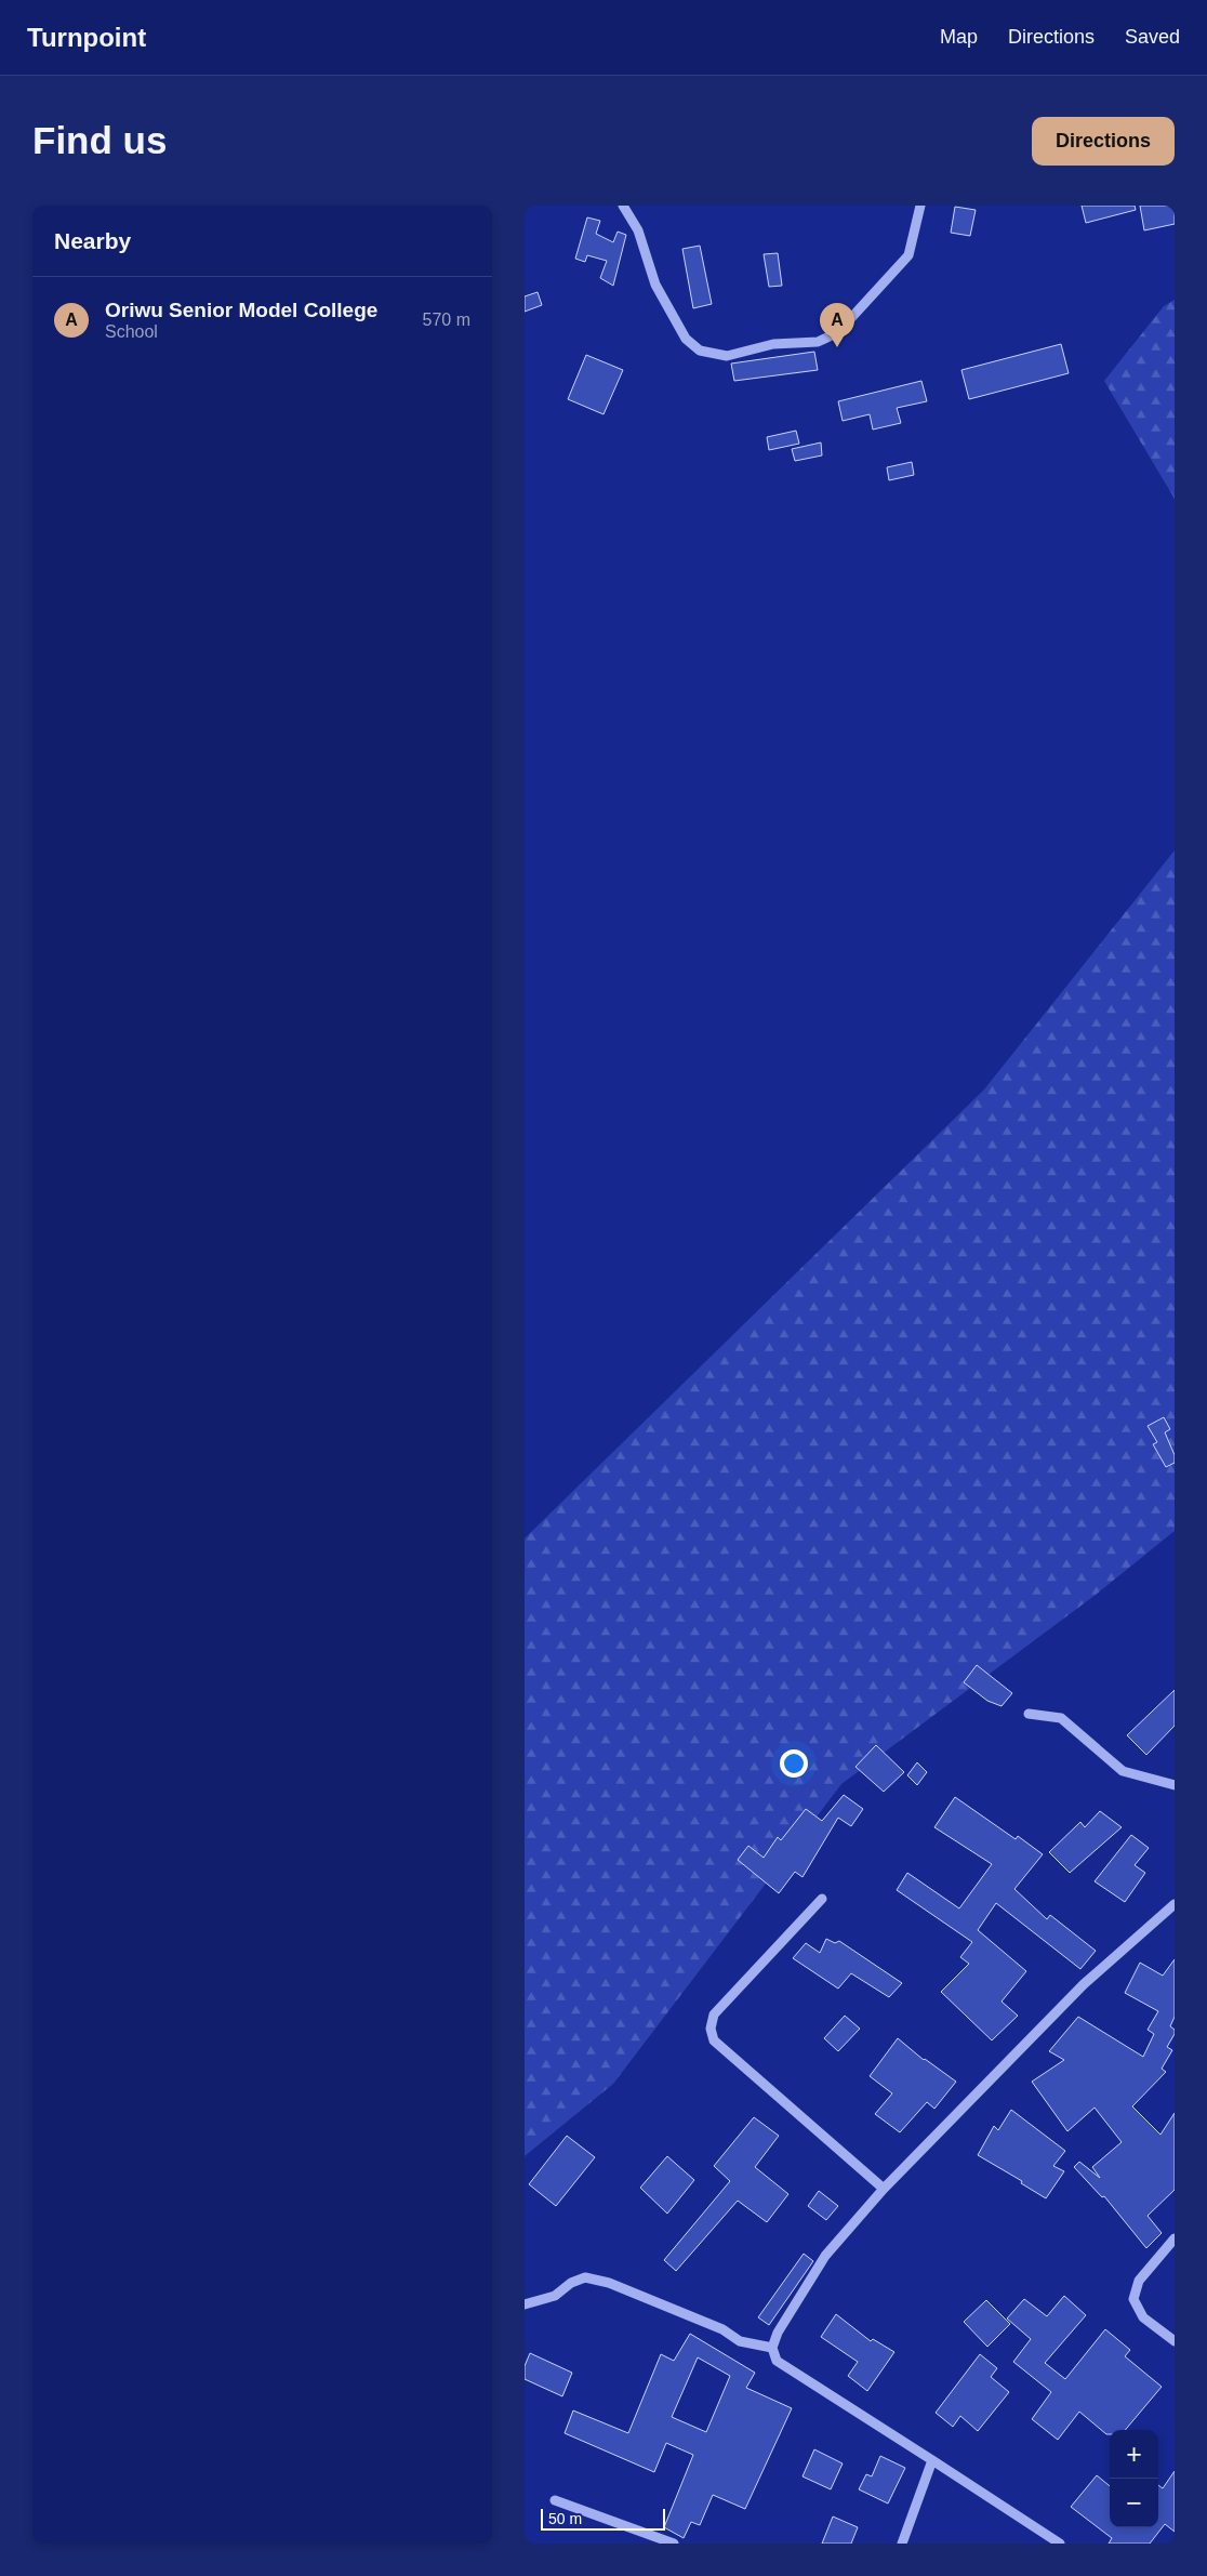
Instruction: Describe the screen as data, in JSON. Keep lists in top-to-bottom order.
{
  "scale_bar": "50 m",
  "page": {
    "header": "Turnpoint",
    "nav": ["Map", "Directions", "Saved"],
    "buttons": "Directions",
    "title": "Find us",
    "heading": "Nearby",
    "list": [
      {
        "mark": "A",
        "name": "Oriwu Senior Model College",
        "note": "School",
        "value": "570 m"
      }
    ],
    "pins": "A",
    "map_buttons": ["+", "−"],
    "scale": "50 m"
  }
}
